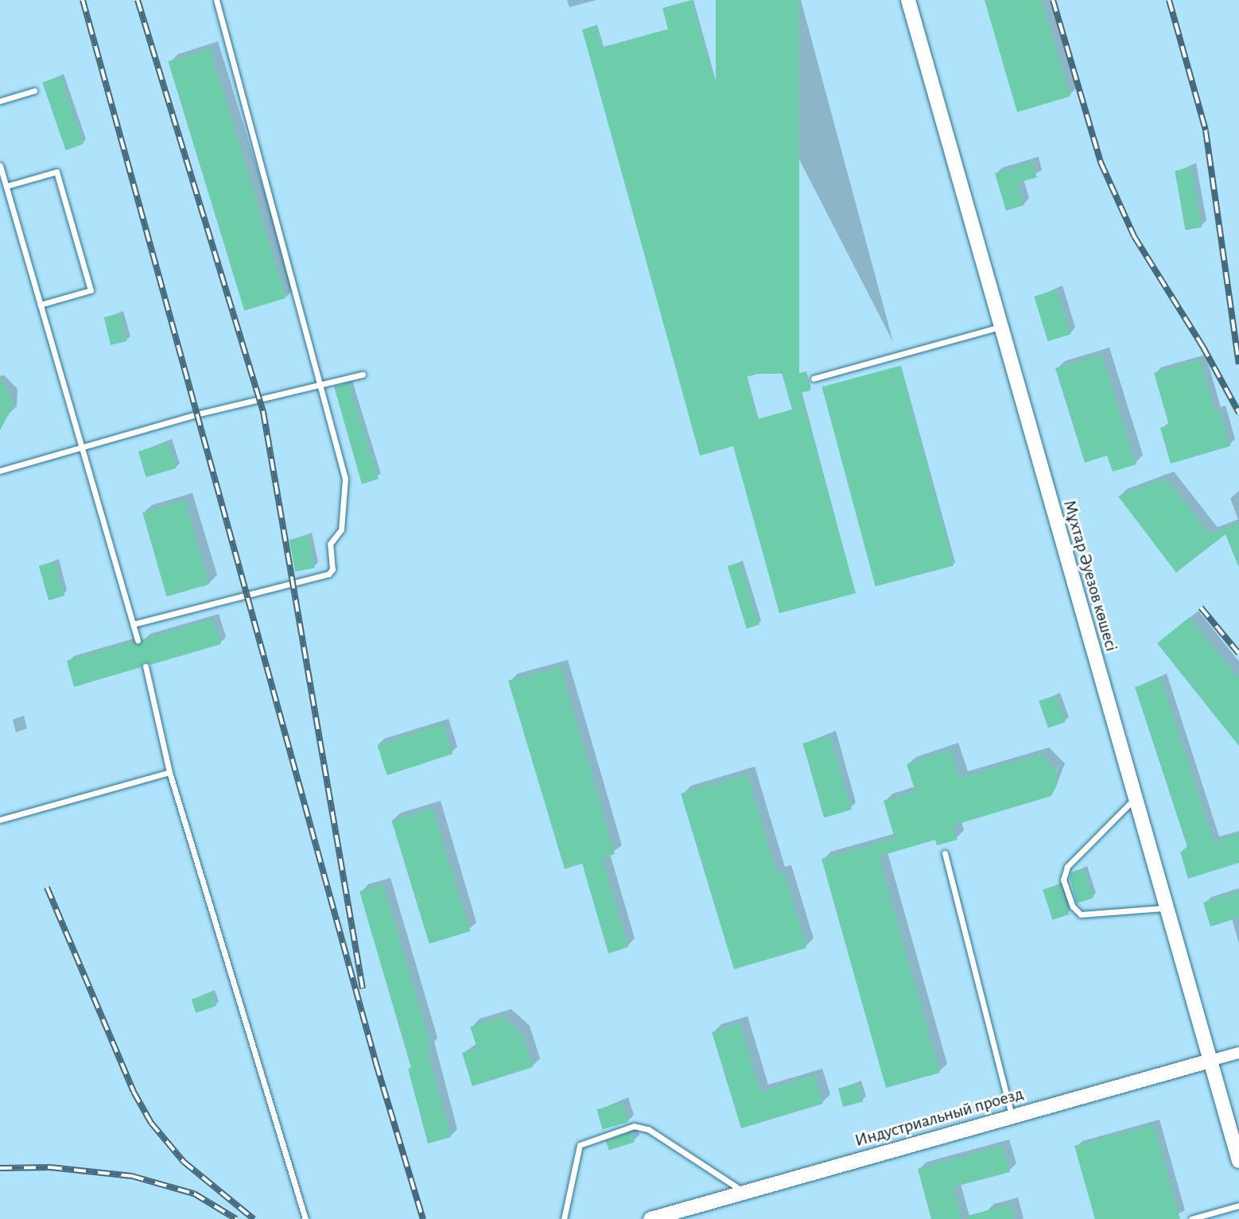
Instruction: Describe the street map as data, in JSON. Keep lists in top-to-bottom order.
{
  "streets": {
    "street": ["Мұхтар Әуезов көшесі", "Индустриальный проезд"]
  },
  "crossings": [
    ["Мұхтар Әуезов көшесі", "Индустриальный проезд"]
  ]
}
